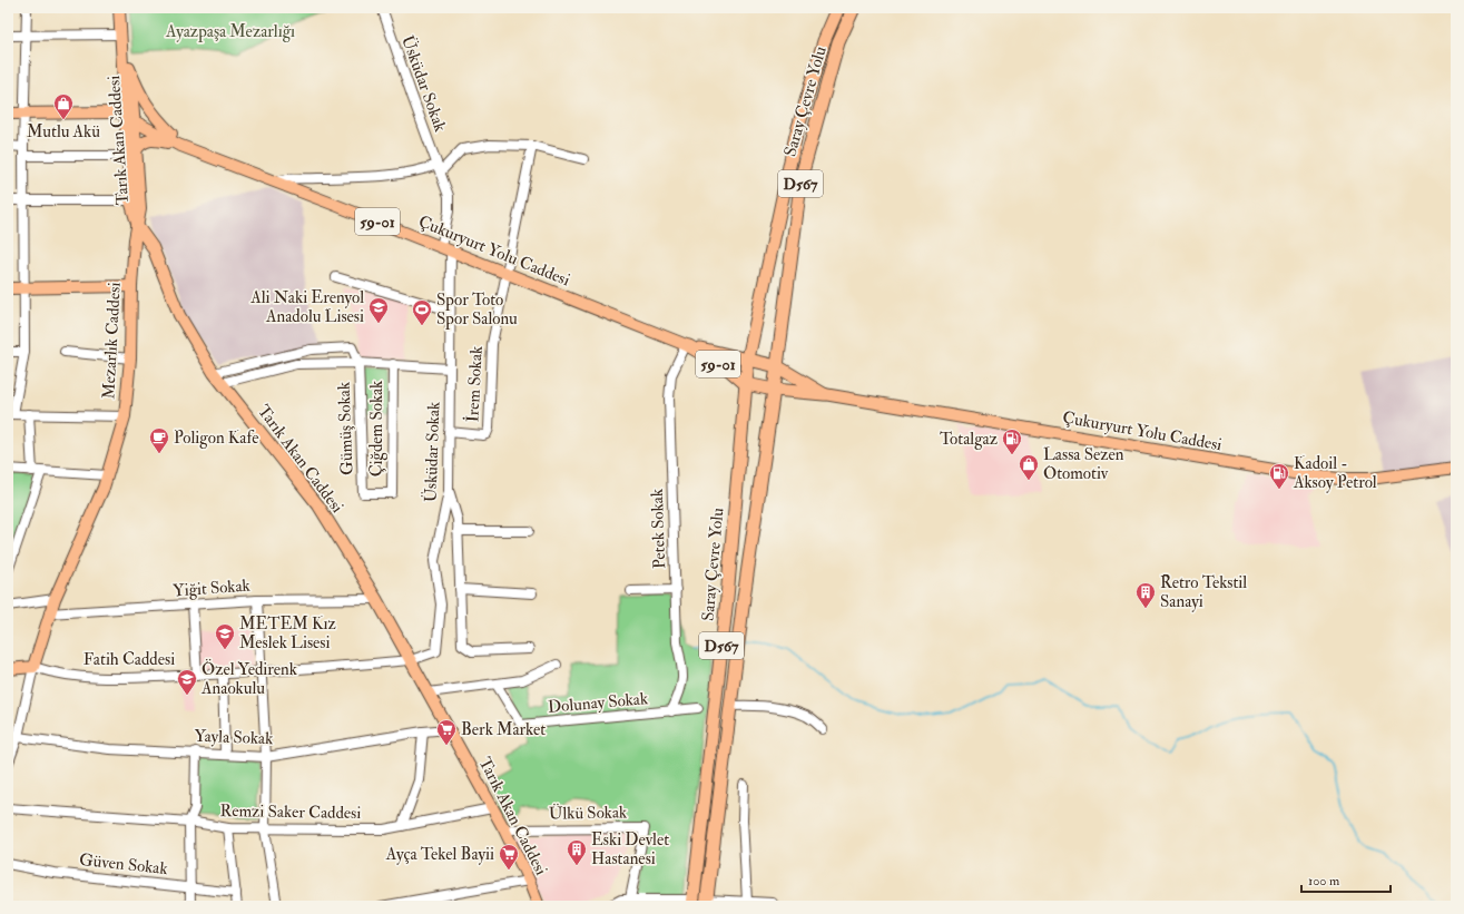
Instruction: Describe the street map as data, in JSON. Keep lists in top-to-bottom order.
{
  "streets": {
    "highway": ["Saray Çevre Yolu", "D567", "59-01"],
    "main road": [
      "Tarık Akan Caddesi",
      "Çukuryurt Yolu Caddesi",
      "Mezarlık Caddesi",
      "Fatih Caddesi"
    ],
    "street": [
      "Üsküdar Sokak",
      "İrem Sokak",
      "Gümüş Sokak",
      "Çiğdem Sokak",
      "Petek Sokak",
      "Yiğit Sokak",
      "Dolunay Sokak",
      "Yayla Sokak",
      "Remzi Saker Caddesi",
      "Ülkü Sokak",
      "Güven Sokak"
    ]
  },
  "crossings": [
    ["Üsküdar Sokak", "Tarık Akan Caddesi"],
    ["Üsküdar Sokak", "Çukuryurt Yolu Caddesi"],
    ["Üsküdar Sokak", "İrem Sokak"],
    ["Üsküdar Sokak", "Fatih Caddesi"],
    ["Saray Çevre Yolu", "D567"],
    ["Saray Çevre Yolu", "59-01"],
    ["Tarık Akan Caddesi", "Çukuryurt Yolu Caddesi"],
    ["Tarık Akan Caddesi", "Mezarlık Caddesi"],
    ["Tarık Akan Caddesi", "Yiğit Sokak"],
    ["Tarık Akan Caddesi", "Fatih Caddesi"],
    ["Tarık Akan Caddesi", "Yayla Sokak"],
    ["Tarık Akan Caddesi", "Remzi Saker Caddesi"],
    ["Tarık Akan Caddesi", "Ülkü Sokak"],
    ["D567", "59-01"],
    ["59-01", "Çukuryurt Yolu Caddesi"],
    ["59-01", "Petek Sokak"],
    ["Çukuryurt Yolu Caddesi", "Mezarlık Caddesi"],
    ["Çukuryurt Yolu Caddesi", "İrem Sokak"],
    ["Çukuryurt Yolu Caddesi", "Petek Sokak"],
    ["Mezarlık Caddesi", "Yiğit Sokak"],
    ["Mezarlık Caddesi", "Fatih Caddesi"],
    ["Mezarlık Caddesi", "Yayla Sokak"],
    ["Gümüş Sokak", "Çiğdem Sokak"],
    ["Petek Sokak", "Dolunay Sokak"]
  ],
  "parks": ["Ayazpaşa Mezarlığı"],
  "places": {
    "shop": ["Mutlu Akü", "Lassa Sezen Otomotiv"],
    "school or university": ["Ali Naki Erenyol Anadolu Lisesi", "METEM Kız Meslek Lisesi", "Özel Yedirenk Anaokulu"],
    "sports": ["Spor Toto Spor Salonu"],
    "cafe": ["Poligon Kafe"],
    "fuel station": ["Totalgaz", "Kadoil - Aksoy Petrol"],
    "building": ["Retro Tekstil Sanayi", "Eski Devlet Hastanesi"],
    "supermarket": ["Berk Market", "Ayça Tekel Bayii"]
  },
  "scale_bar": "100 m"
}
